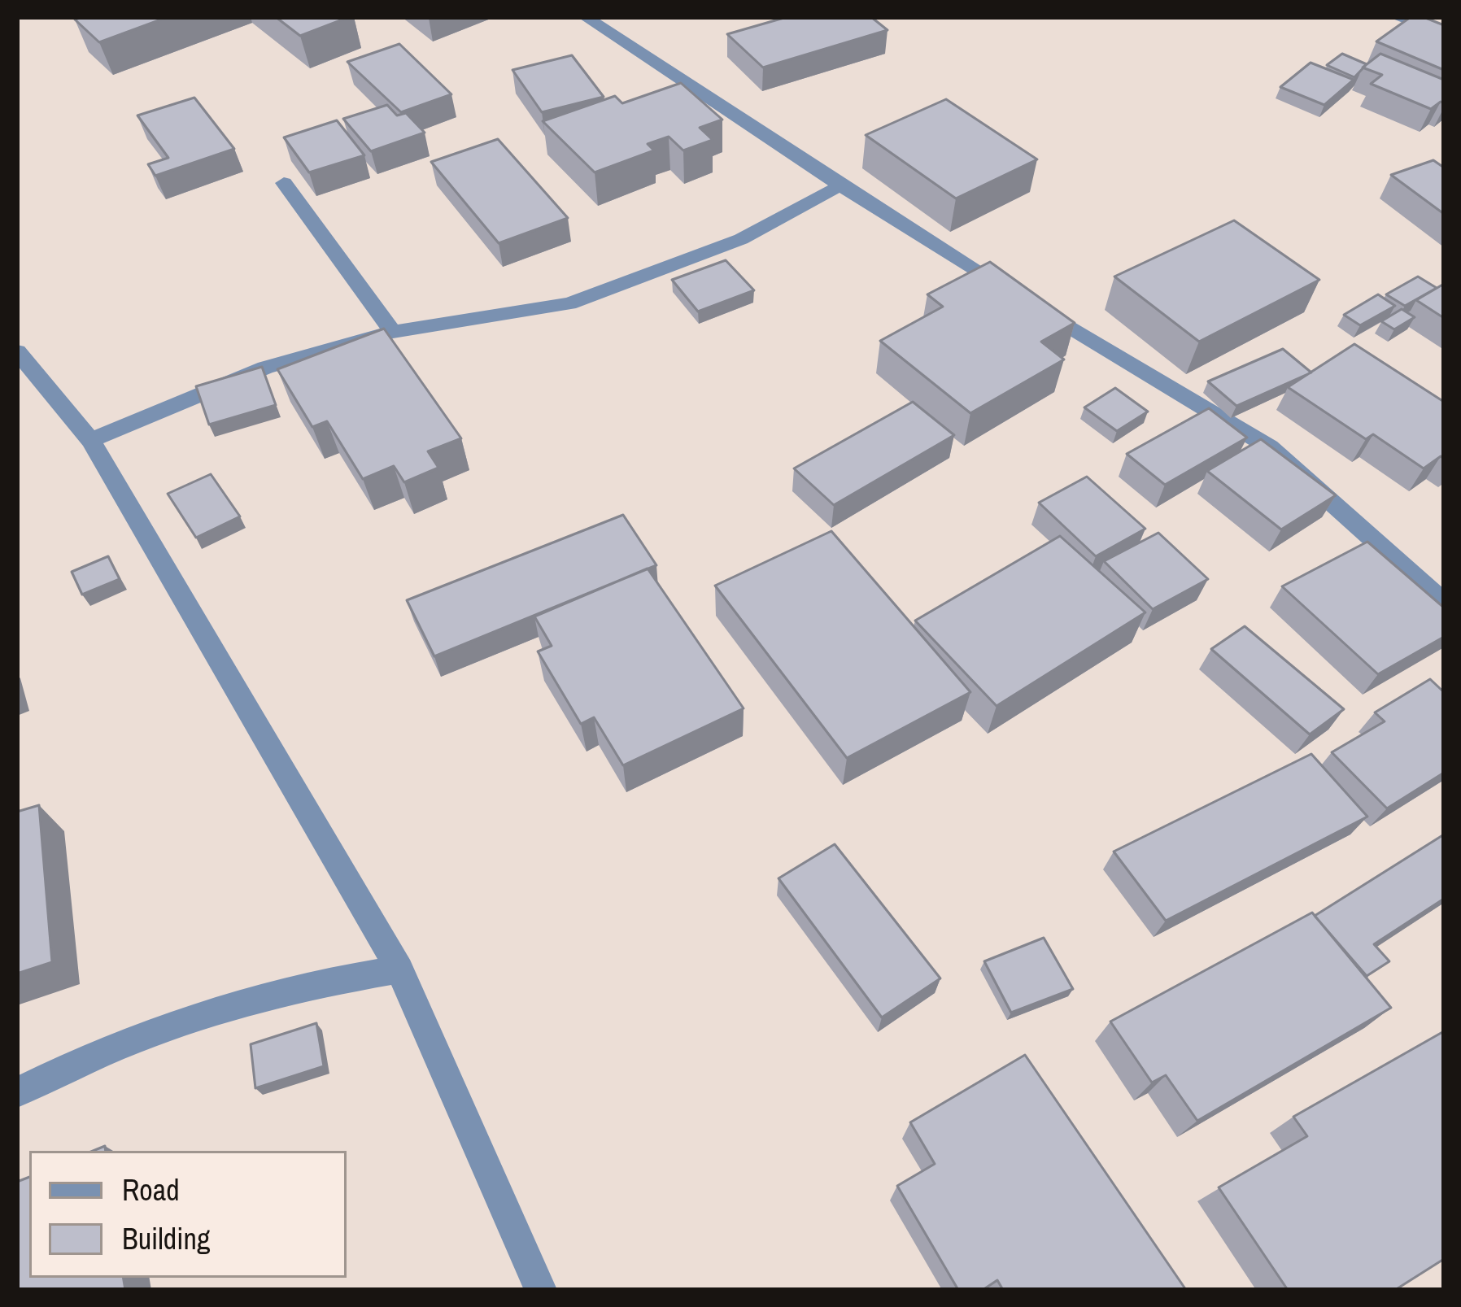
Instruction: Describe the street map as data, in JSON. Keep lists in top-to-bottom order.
{
  "legend": ["Road", "Building"]
}
